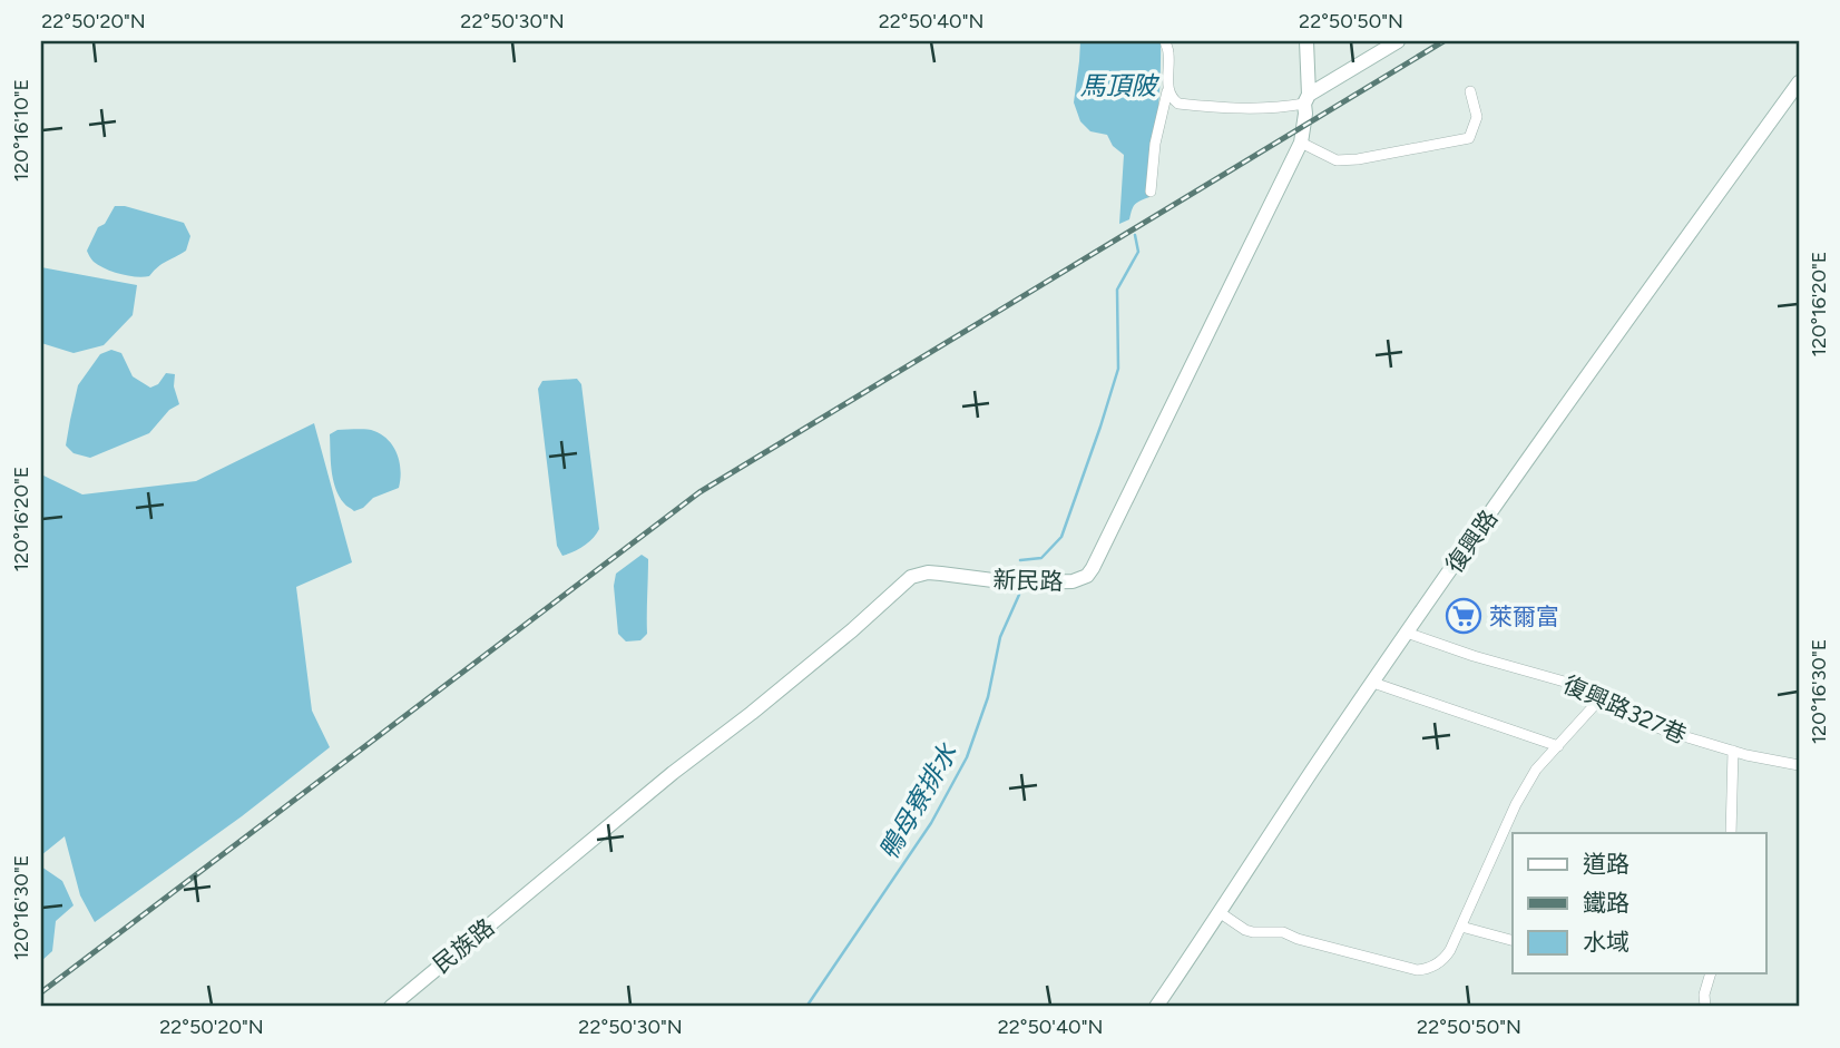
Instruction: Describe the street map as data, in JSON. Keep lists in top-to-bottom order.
{
  "streets": {
    "street": [
      "復興路",
      "新民路",
      "復興路327巷",
      "民族路"
    ]
  },
  "crossings": [
    ["復興路", "復興路327巷"],
    ["新民路", "民族路"]
  ],
  "water": ["馬頂陂", "鴨母寮排水"],
  "places": {
    "supermarket": ["萊爾富"]
  },
  "legend": ["道路", "鐵路", "水域"],
  "coordinates": [
    "22°50'20\"N",
    "22°50'30\"N",
    "22°50'40\"N",
    "22°50'50\"N",
    "120°16'10\"E",
    "120°16'20\"E",
    "120°16'30\"E"
  ]
}
